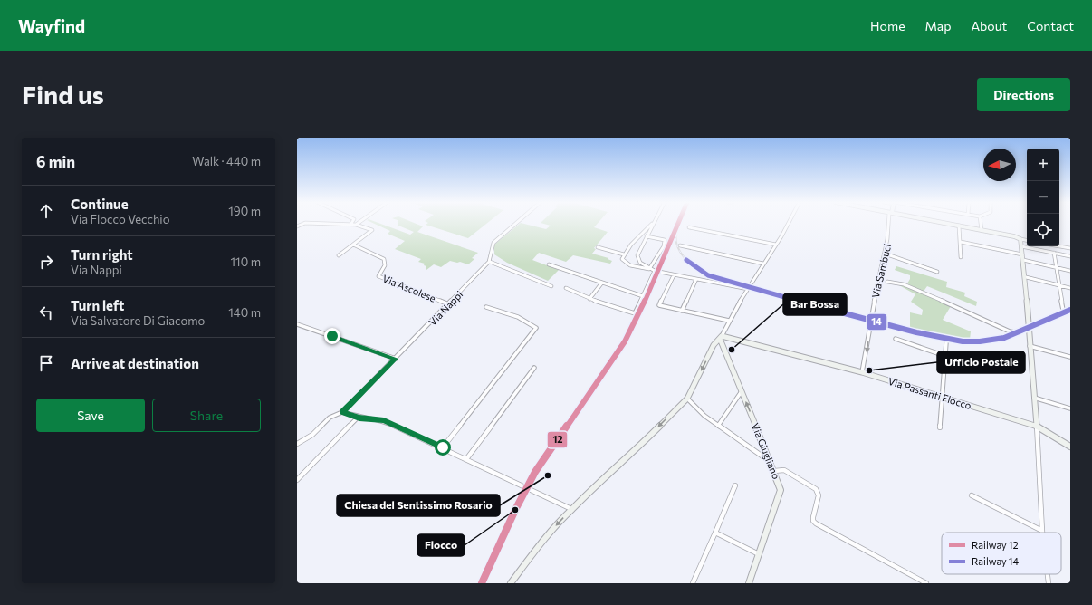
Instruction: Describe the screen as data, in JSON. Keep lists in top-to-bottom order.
{
  "streets": {
    "street": [
      "Via Sambuci",
      "Via Ascolese",
      "Via Nappi",
      "Via Passanti Flocco",
      "Via Giugliano"
    ]
  },
  "crossings": [
    ["Via Sambuci", "Via Passanti Flocco"],
    ["Via Ascolese", "Via Nappi"],
    ["Via Passanti Flocco", "Via Giugliano"]
  ],
  "one_way": ["Via Sambuci"],
  "places": [
    "Bar Bossa",
    "Ufficio Postale",
    "Chiesa del Sentissimo Rosario",
    "Flocco"
  ],
  "lines": ["rail line 12", "rail line 14"],
  "legend": ["Railway 12", "Railway 14"],
  "north": "left",
  "page": {
    "header": "Wayfind",
    "nav": [
      "Home",
      "Map",
      "About",
      "Contact"
    ],
    "buttons": [
      "Directions",
      ["Save", "Share"]
    ],
    "title": "Find us",
    "heading": ["6 min", "Walk · 440 m"],
    "map_buttons": ["+", "−"],
    "list": [
      ["Continue", "Via Flocco Vecchio", "190 m"],
      ["Turn right", "Via Nappi", "110 m"],
      ["Turn left", "Via Salvatore Di Giacomo", "140 m"],
      "Arrive at destination"
    ]
  }
}
